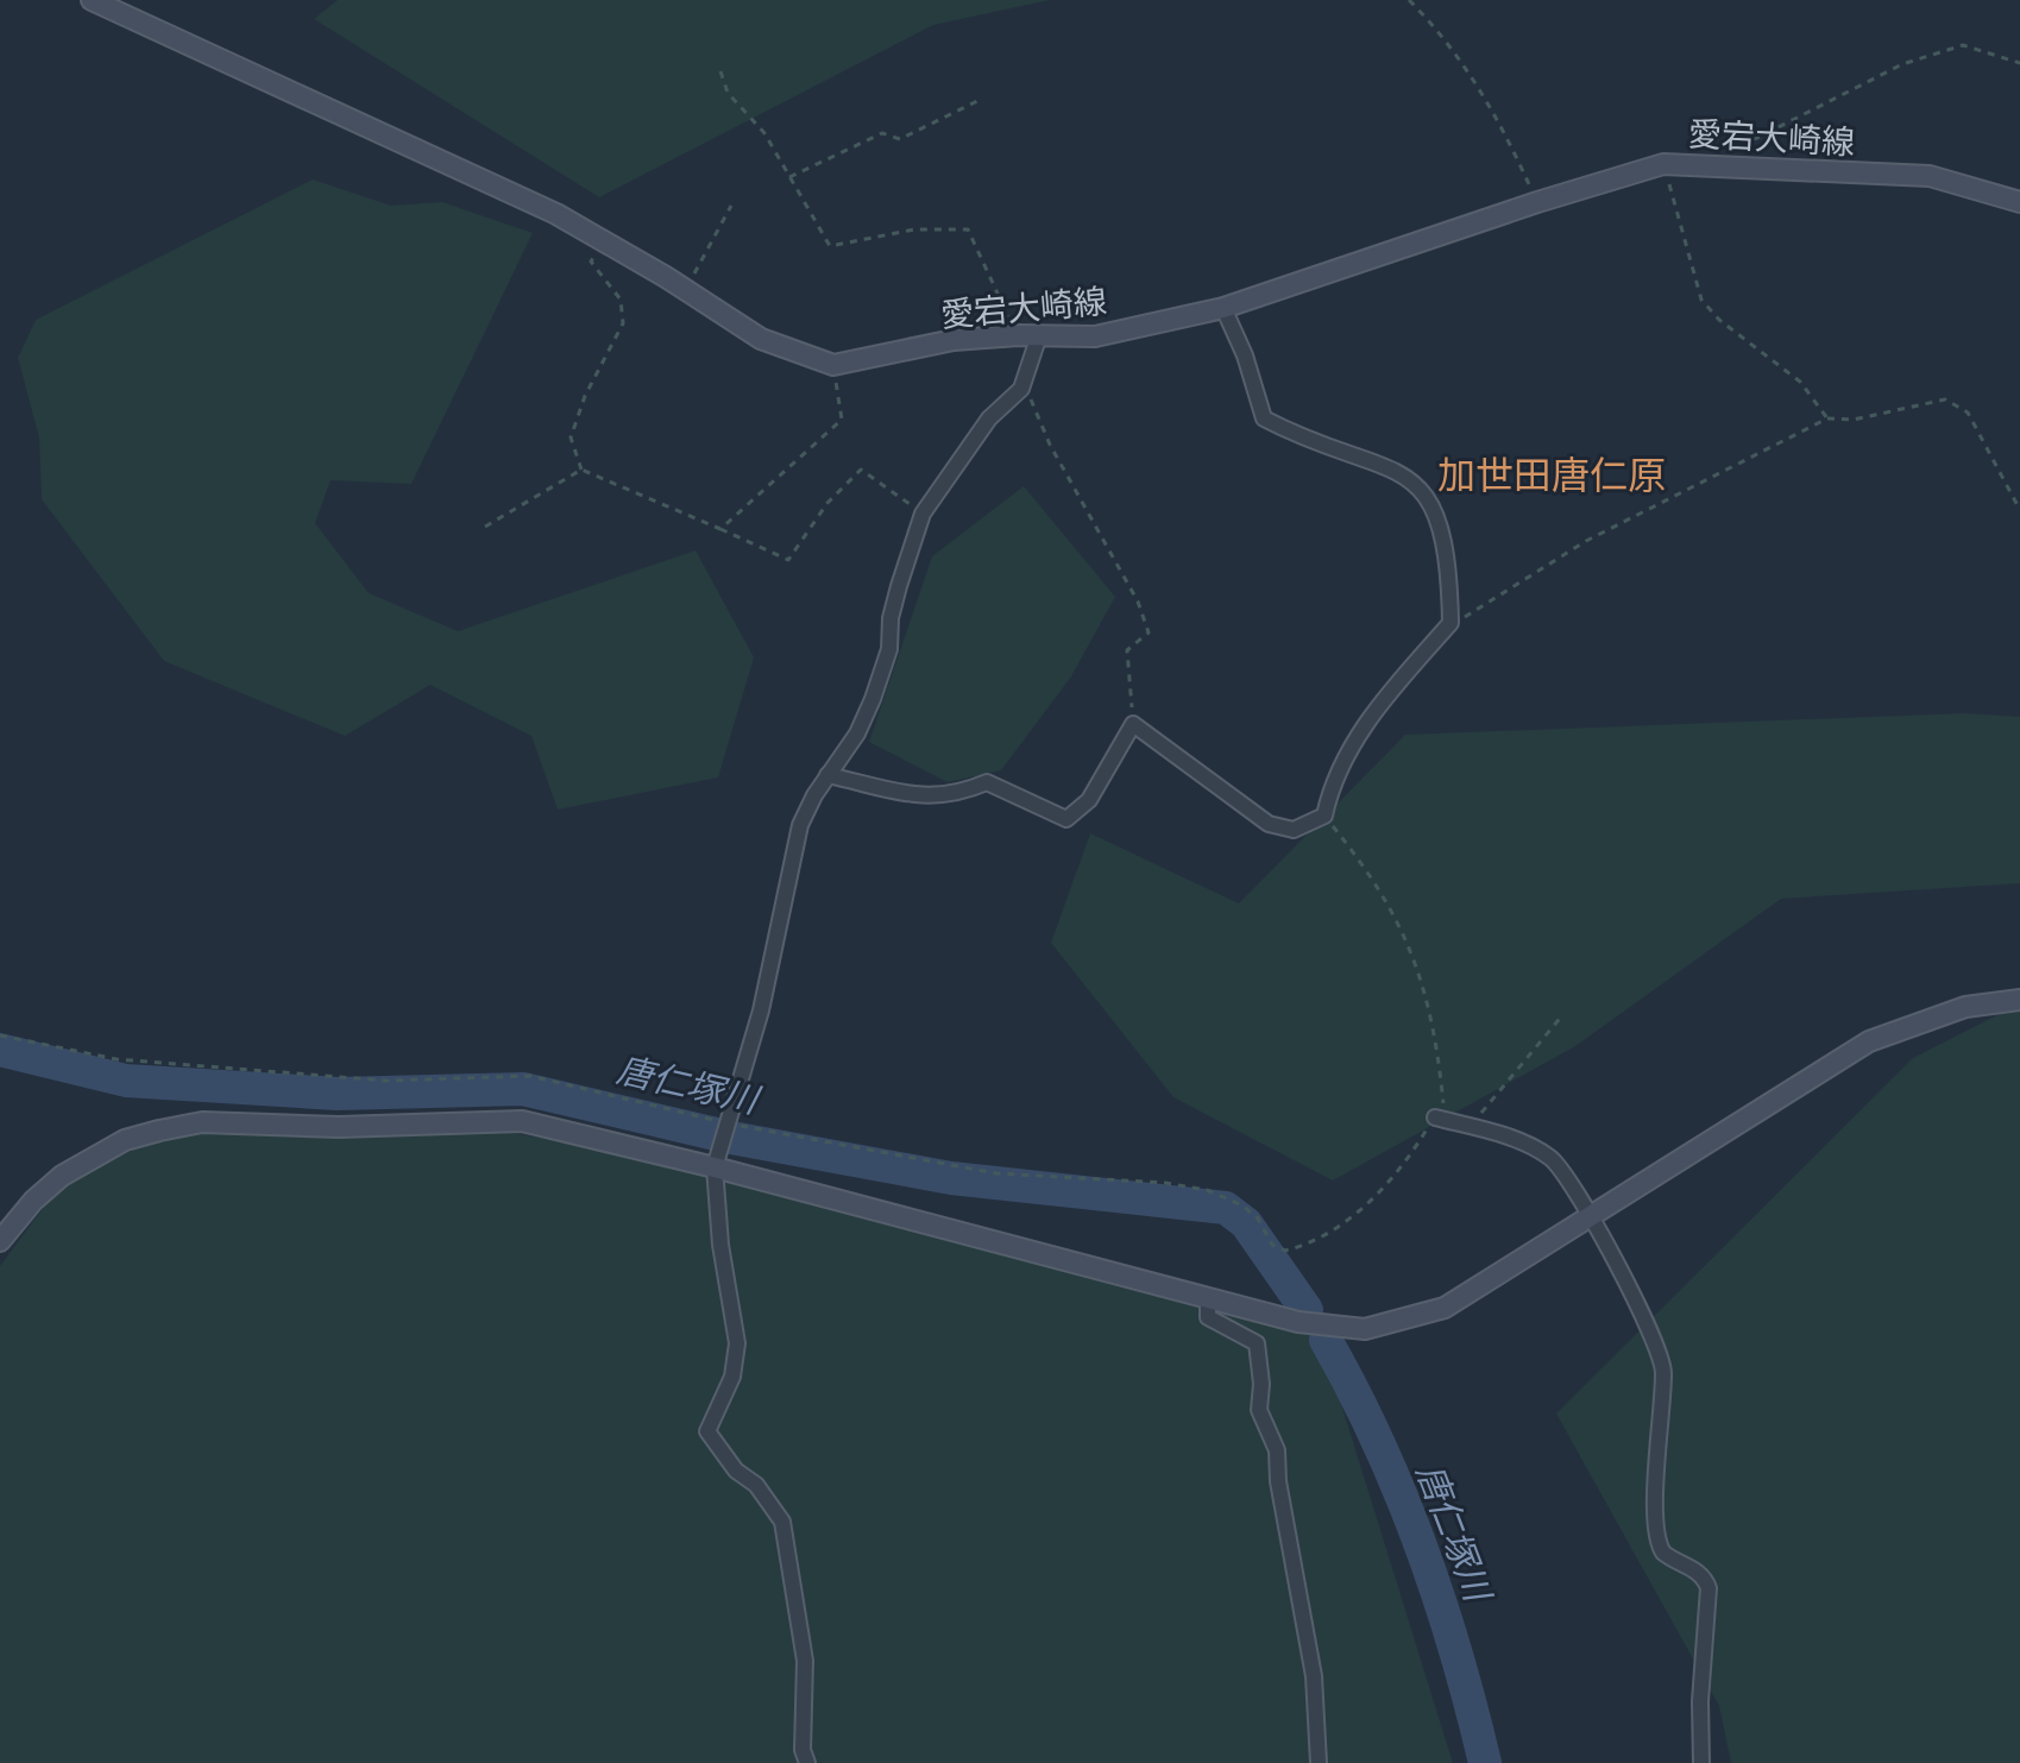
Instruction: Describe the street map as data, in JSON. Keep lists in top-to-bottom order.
{
  "streets": {
    "street": ["愛宕大崎線"]
  },
  "districts": ["加世田唐仁原"],
  "water": ["唐仁塚川"]
}
